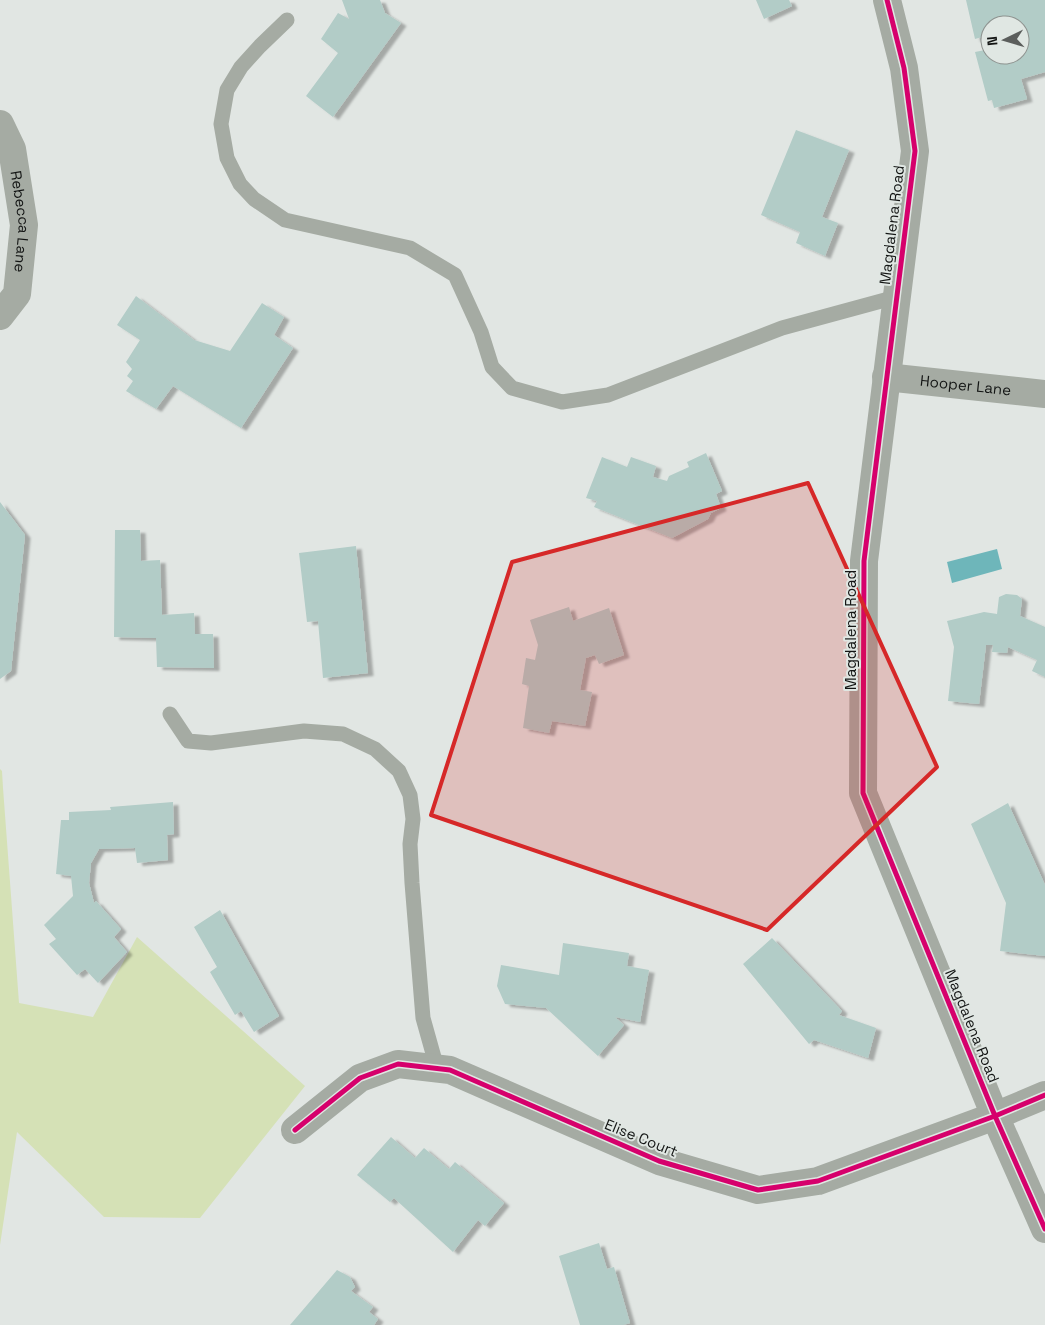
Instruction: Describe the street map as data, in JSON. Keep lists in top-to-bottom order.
{
  "streets": {
    "street": [
      "Rebecca Lane",
      "Magdalena Road",
      "Hooper Lane",
      "Elise Court"
    ]
  },
  "crossings": [
    ["Magdalena Road", "Hooper Lane"],
    ["Magdalena Road", "Elise Court"]
  ],
  "north": "left"
}
